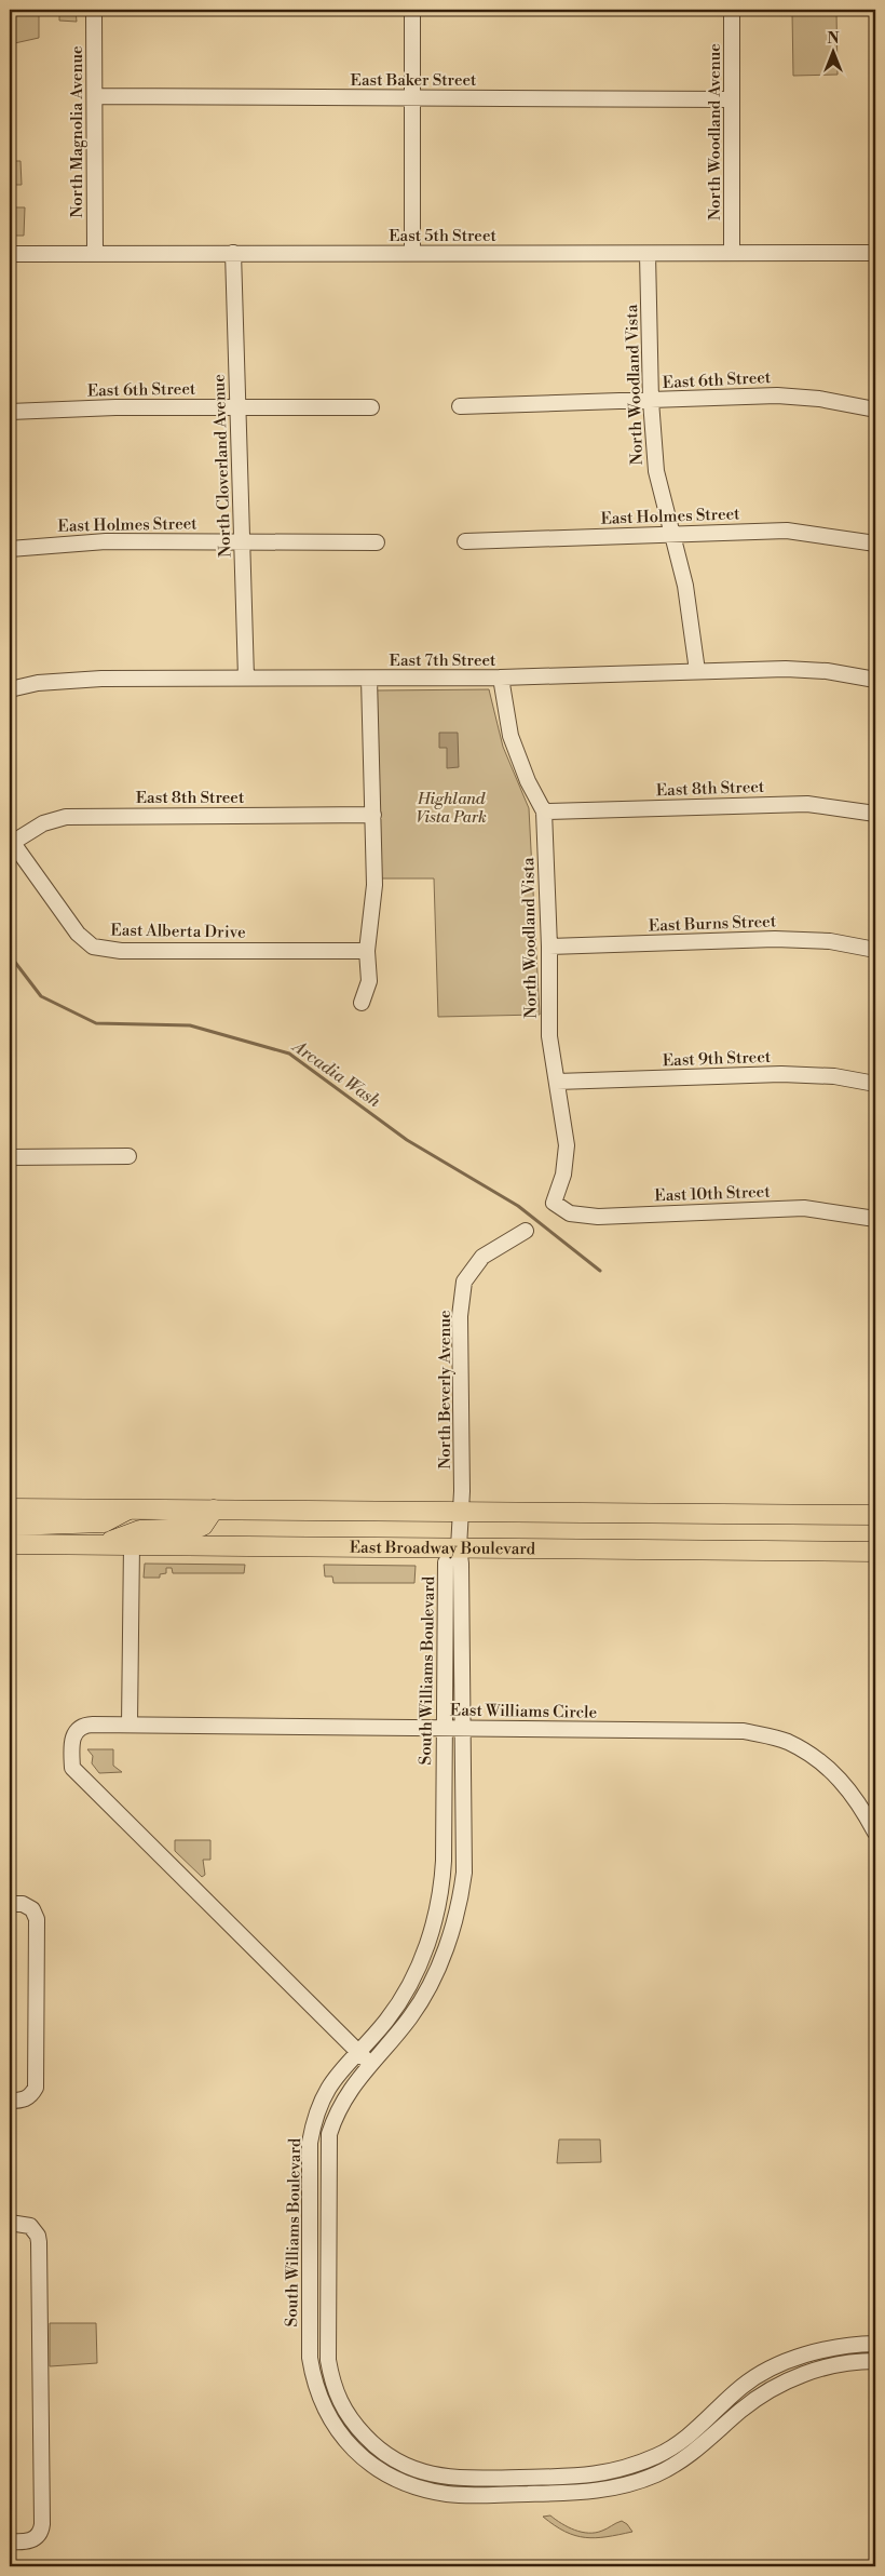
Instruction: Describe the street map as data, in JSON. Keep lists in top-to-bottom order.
{
  "streets": {
    "main road": ["East Broadway Boulevard"],
    "street": [
      "East Baker Street",
      "North Magnolia Avenue",
      "North Woodland Avenue",
      "East 5th Street",
      "East 6th Street",
      "North Woodland Vista",
      "North Cloverland Avenue",
      "East Holmes Street",
      "East 7th Street",
      "East 8th Street",
      "East Burns Street",
      "East Alberta Drive",
      "East 9th Street",
      "East 10th Street",
      "North Beverly Avenue",
      "South Williams Boulevard",
      "East Williams Circle"
    ]
  },
  "crossings": [
    ["East Baker Street", "North Magnolia Avenue"],
    ["East Baker Street", "North Woodland Avenue"],
    ["North Magnolia Avenue", "East 5th Street"],
    ["North Woodland Avenue", "East 5th Street"],
    ["East 5th Street", "North Woodland Vista"],
    ["East 5th Street", "North Cloverland Avenue"],
    ["East 6th Street", "North Woodland Vista"],
    ["East 6th Street", "North Cloverland Avenue"],
    ["North Woodland Vista", "East Holmes Street"],
    ["North Woodland Vista", "East 7th Street"],
    ["North Woodland Vista", "East 8th Street"],
    ["North Woodland Vista", "East Burns Street"],
    ["North Woodland Vista", "East 9th Street"],
    ["North Woodland Vista", "East 10th Street"],
    ["North Cloverland Avenue", "East Holmes Street"],
    ["North Cloverland Avenue", "East 7th Street"],
    ["East 8th Street", "East Alberta Drive"],
    ["North Beverly Avenue", "East Broadway Boulevard"],
    ["North Beverly Avenue", "South Williams Boulevard"],
    ["East Broadway Boulevard", "South Williams Boulevard"],
    ["South Williams Boulevard", "East Williams Circle"]
  ],
  "water": ["Arcadia Wash"],
  "parks": ["Highland Vista Park"],
  "north": "top"
}
